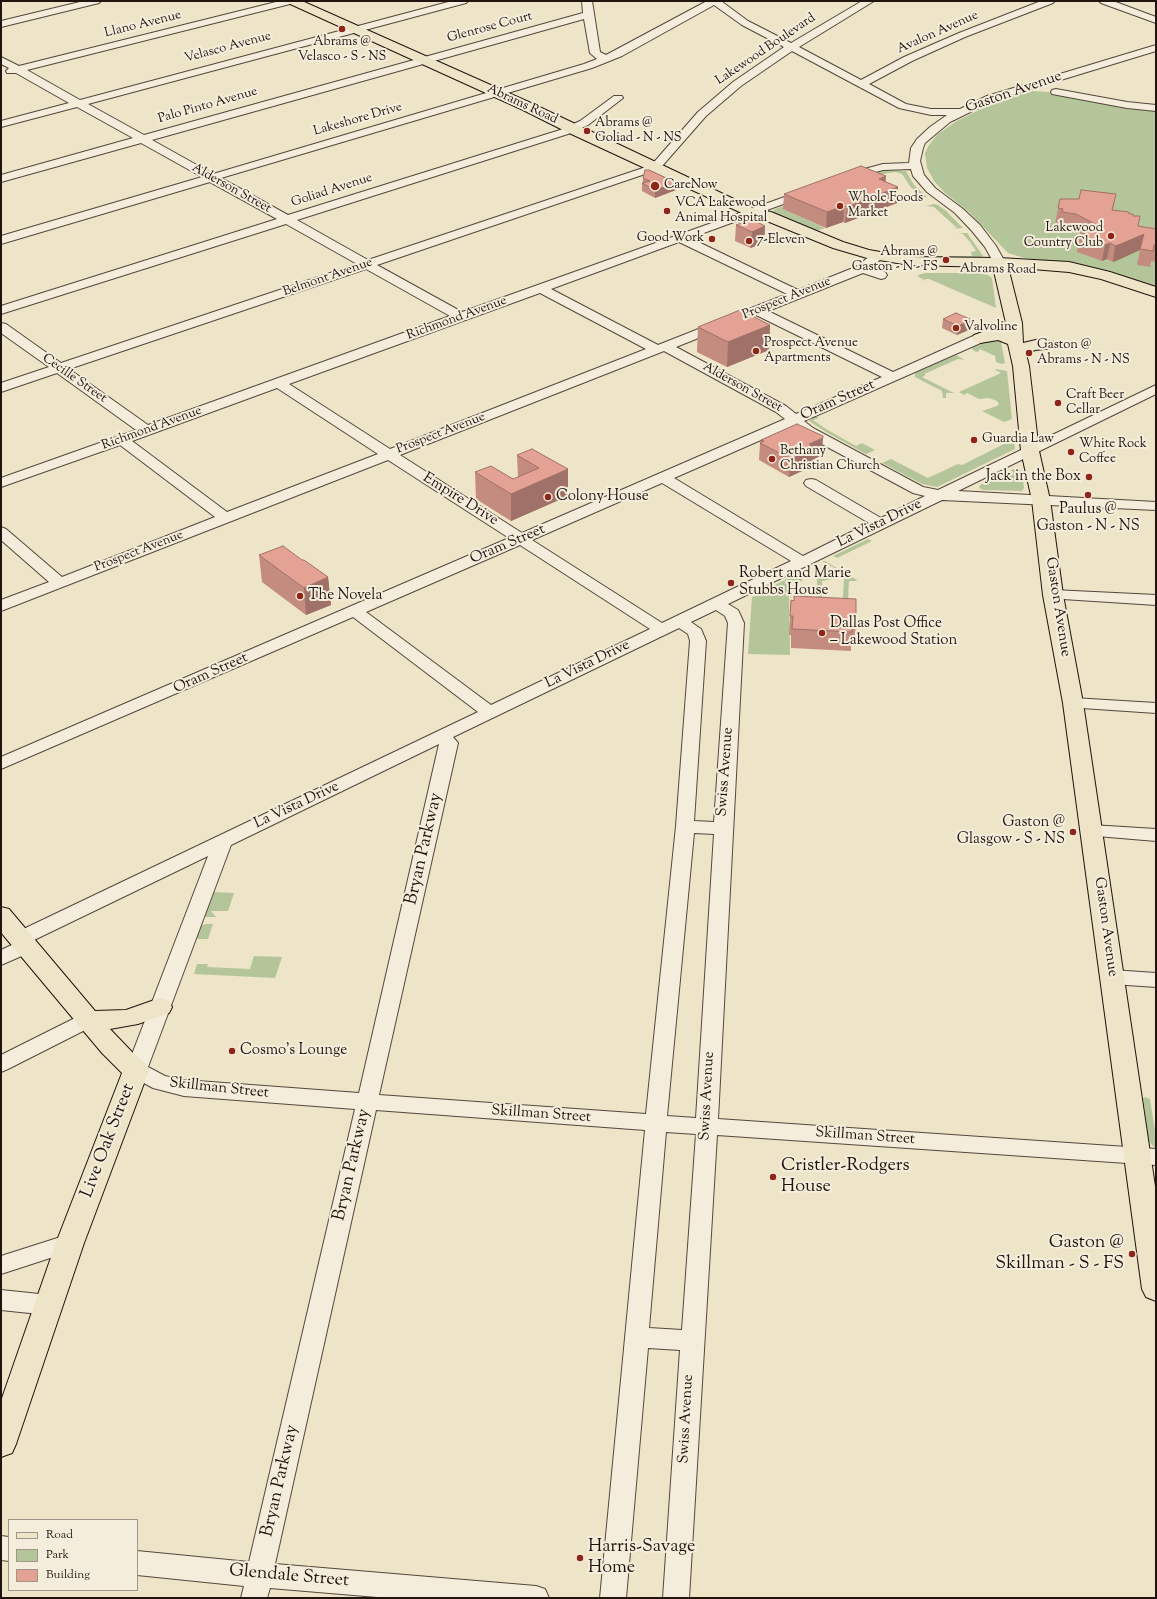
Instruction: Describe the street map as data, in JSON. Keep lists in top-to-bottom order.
{
  "streets": {
    "main road": [
      "Gaston Avenue",
      "Abrams Road",
      "Skillman Street",
      "Live Oak Street"
    ],
    "street": [
      "Llano Avenue",
      "Glenrose Court",
      "Avalon Avenue",
      "Velasco Avenue",
      "Lakewood Boulevard",
      "Palo Pinto Avenue",
      "Lakeshore Drive",
      "Alderson Street",
      "Goliad Avenue",
      "Belmont Avenue",
      "Prospect Avenue",
      "Richmond Avenue",
      "Cecille Street",
      "Oram Street",
      "Empire Drive",
      "La Vista Drive",
      "Swiss Avenue",
      "Bryan Parkway",
      "Glendale Street"
    ]
  },
  "crossings": [
    ["Llano Avenue", "Abrams Road"],
    ["Llano Avenue", "Alderson Street"],
    ["Glenrose Court", "Abrams Road"],
    ["Glenrose Court", "Palo Pinto Avenue"],
    ["Velasco Avenue", "Abrams Road"],
    ["Velasco Avenue", "Alderson Street"],
    ["Lakewood Boulevard", "Abrams Road"],
    ["Lakewood Boulevard", "Belmont Avenue"],
    ["Gaston Avenue", "Abrams Road"],
    ["Gaston Avenue", "Alderson Street"],
    ["Gaston Avenue", "Oram Street"],
    ["Gaston Avenue", "La Vista Drive"],
    ["Gaston Avenue", "Skillman Street"],
    ["Abrams Road", "Palo Pinto Avenue"],
    ["Abrams Road", "Lakeshore Drive"],
    ["Abrams Road", "Goliad Avenue"],
    ["Abrams Road", "Belmont Avenue"],
    ["Abrams Road", "Prospect Avenue"],
    ["Abrams Road", "Richmond Avenue"],
    ["Palo Pinto Avenue", "Alderson Street"],
    ["Lakeshore Drive", "Alderson Street"],
    ["Alderson Street", "Goliad Avenue"],
    ["Alderson Street", "Belmont Avenue"],
    ["Alderson Street", "Prospect Avenue"],
    ["Alderson Street", "Richmond Avenue"],
    ["Alderson Street", "Oram Street"],
    ["Alderson Street", "La Vista Drive"],
    ["Belmont Avenue", "Cecille Street"],
    ["Prospect Avenue", "Empire Drive"],
    ["Richmond Avenue", "Cecille Street"],
    ["Richmond Avenue", "Empire Drive"],
    ["Oram Street", "Empire Drive"],
    ["Empire Drive", "La Vista Drive"],
    ["La Vista Drive", "Swiss Avenue"],
    ["La Vista Drive", "Bryan Parkway"],
    ["La Vista Drive", "Skillman Street"],
    ["La Vista Drive", "Live Oak Street"],
    ["Swiss Avenue", "Skillman Street"],
    ["Bryan Parkway", "Skillman Street"],
    ["Bryan Parkway", "Glendale Street"],
    ["Skillman Street", "Live Oak Street"]
  ],
  "places": [
    "Abrams @ Velasco - S - NS",
    "Abrams @ Goliad - N - NS",
    "CareNow",
    "Whole Foods Market",
    "VCA Lakewood Animal Hospital",
    "Lakewood Country Club",
    "Good Work",
    "7-Eleven",
    "Abrams @ Gaston - N - FS",
    "Valvoline",
    "Prospect Avenue Apartments",
    "Gaston @ Abrams - N - NS",
    "Craft Beer Cellar",
    "Guardia Law",
    "White Rock Coffee",
    "Bethany Christian Church",
    "Jack in the Box",
    "Paulus @ Gaston - N - NS",
    "Colony House",
    "Robert and Marie Stubbs House",
    "The Novela",
    "Dallas Post Office – Lakewood Station",
    "Gaston @ Glasgow - S - NS",
    "Cosmo's Lounge",
    "Cristler-Rodgers House",
    "Gaston @ Skillman - S - FS",
    "Harris-Savage Home"
  ],
  "legend": ["Road", "Park", "Building"]
}
